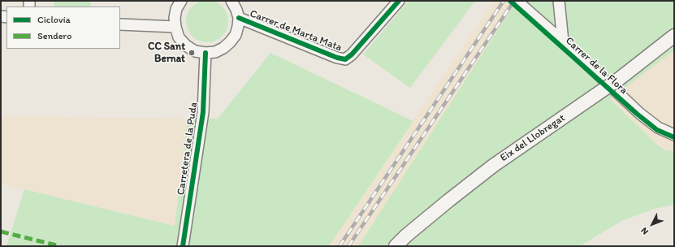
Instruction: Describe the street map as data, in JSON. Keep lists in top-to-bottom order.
{
  "streets": {
    "main road": ["Eix del Llobregat"],
    "street": ["Carrer de Marta Mata", "Carrer de la Flora", "Carretera de la Puda"]
  },
  "places": ["CC Sant Bernat"],
  "legend": ["Ciclovía", "Sendero"],
  "north": "bottom left"
}
